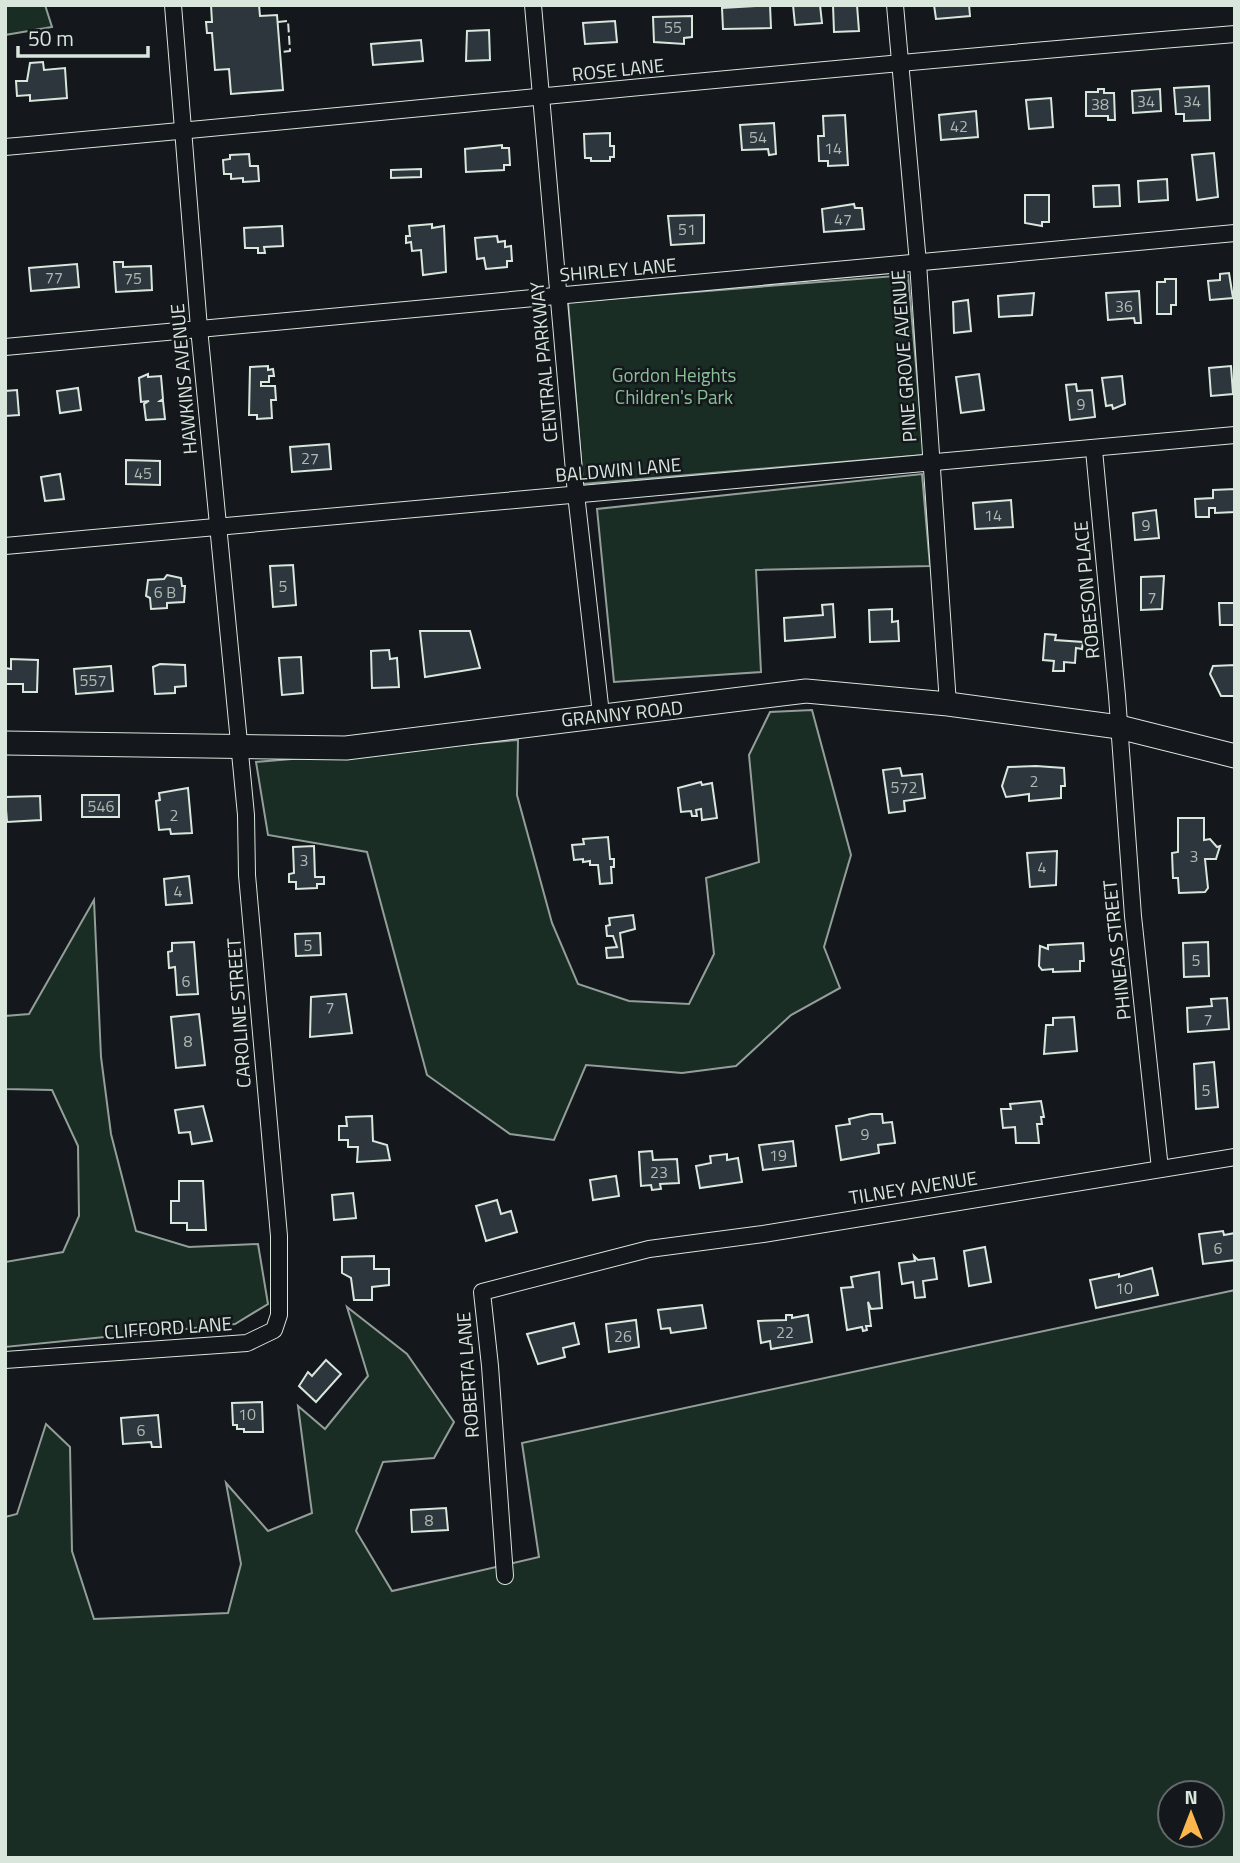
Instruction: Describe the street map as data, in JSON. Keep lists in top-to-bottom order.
{
  "streets": {
    "street": [
      "ROSE LANE",
      "SHIRLEY LANE",
      "PINE GROVE AVENUE",
      "CENTRAL PARKWAY",
      "HAWKINS AVENUE",
      "BALDWIN LANE",
      "ROBESON PLACE",
      "GRANNY ROAD",
      "PHINEAS STREET",
      "CAROLINE STREET",
      "TILNEY AVENUE",
      "CLIFFORD LANE",
      "ROBERTA LANE"
    ]
  },
  "crossings": [
    ["ROSE LANE", "PINE GROVE AVENUE"],
    ["ROSE LANE", "CENTRAL PARKWAY"],
    ["ROSE LANE", "HAWKINS AVENUE"],
    ["SHIRLEY LANE", "PINE GROVE AVENUE"],
    ["SHIRLEY LANE", "CENTRAL PARKWAY"],
    ["SHIRLEY LANE", "HAWKINS AVENUE"],
    ["PINE GROVE AVENUE", "BALDWIN LANE"],
    ["PINE GROVE AVENUE", "GRANNY ROAD"],
    ["CENTRAL PARKWAY", "BALDWIN LANE"],
    ["CENTRAL PARKWAY", "GRANNY ROAD"],
    ["HAWKINS AVENUE", "BALDWIN LANE"],
    ["HAWKINS AVENUE", "GRANNY ROAD"],
    ["HAWKINS AVENUE", "CAROLINE STREET"],
    ["BALDWIN LANE", "ROBESON PLACE"],
    ["ROBESON PLACE", "GRANNY ROAD"],
    ["ROBESON PLACE", "PHINEAS STREET"],
    ["GRANNY ROAD", "PHINEAS STREET"],
    ["GRANNY ROAD", "CAROLINE STREET"],
    ["PHINEAS STREET", "TILNEY AVENUE"],
    ["CAROLINE STREET", "CLIFFORD LANE"],
    ["TILNEY AVENUE", "ROBERTA LANE"]
  ],
  "parks": ["Gordon Heights Children's Park"],
  "house_numbers": [
    "55",
    "34",
    "34",
    "38",
    "42",
    "54",
    "14",
    "47",
    "51",
    "77",
    "75",
    "36",
    "9",
    "27",
    "45",
    "14",
    "9",
    "5",
    "6 B",
    "7",
    "557",
    "2",
    "572",
    "546",
    "2",
    "3",
    "3",
    "4",
    "4",
    "5",
    "5",
    "6",
    "7",
    "7",
    "8",
    "5",
    "9",
    "19",
    "23",
    "6",
    "10",
    "22",
    "26",
    "10",
    "6",
    "8"
  ],
  "scale_bar": "50 m",
  "north": "top"
}
